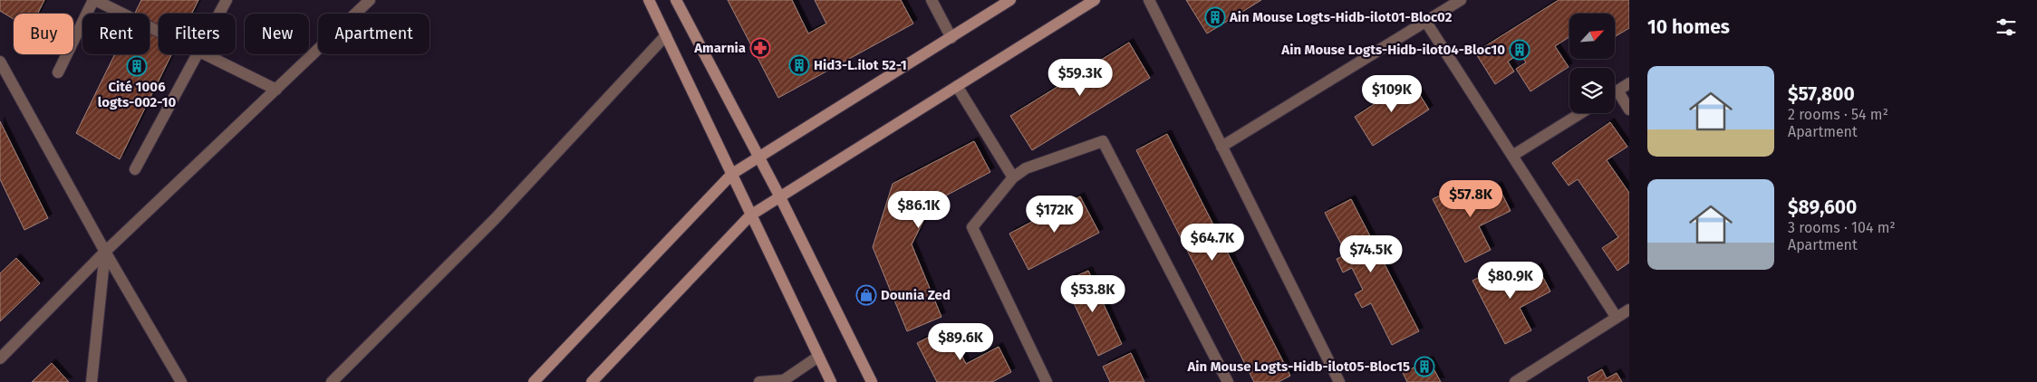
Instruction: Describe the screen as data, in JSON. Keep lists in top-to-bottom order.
{
  "places": {
    "building": [
      "Ain Mouse Logts-Hidb-ilot01-Bloc02",
      "Ain Mouse Logts-Hidb-ilot04-Bloc10",
      "Hid3-L.ilot 52-1",
      "Cité 1006 logts-002-10",
      "Ain Mouse Logts-Hidb-ilot05-Bloc15"
    ],
    "pharmacy": ["Amarnia"],
    "shop": ["Dounia Zed"]
  },
  "north": "top right",
  "page": {
    "heading": "10 homes",
    "chip": [
      "Buy",
      "Rent",
      "Filters",
      "New",
      "Apartment"
    ],
    "list": [
      {
        "name": "$57,800",
        "note": "2 rooms · 54 m² · Apartment"
      },
      {
        "name": "$89,600",
        "note": "3 rooms · 104 m² · Apartment"
      }
    ],
    "price": [
      "$59.3K",
      "$109K",
      "$57.8K",
      "$86.1K",
      "$172K",
      "$64.7K",
      "$74.5K",
      "$80.9K",
      "$53.8K",
      "$89.6K"
    ]
  }
}
